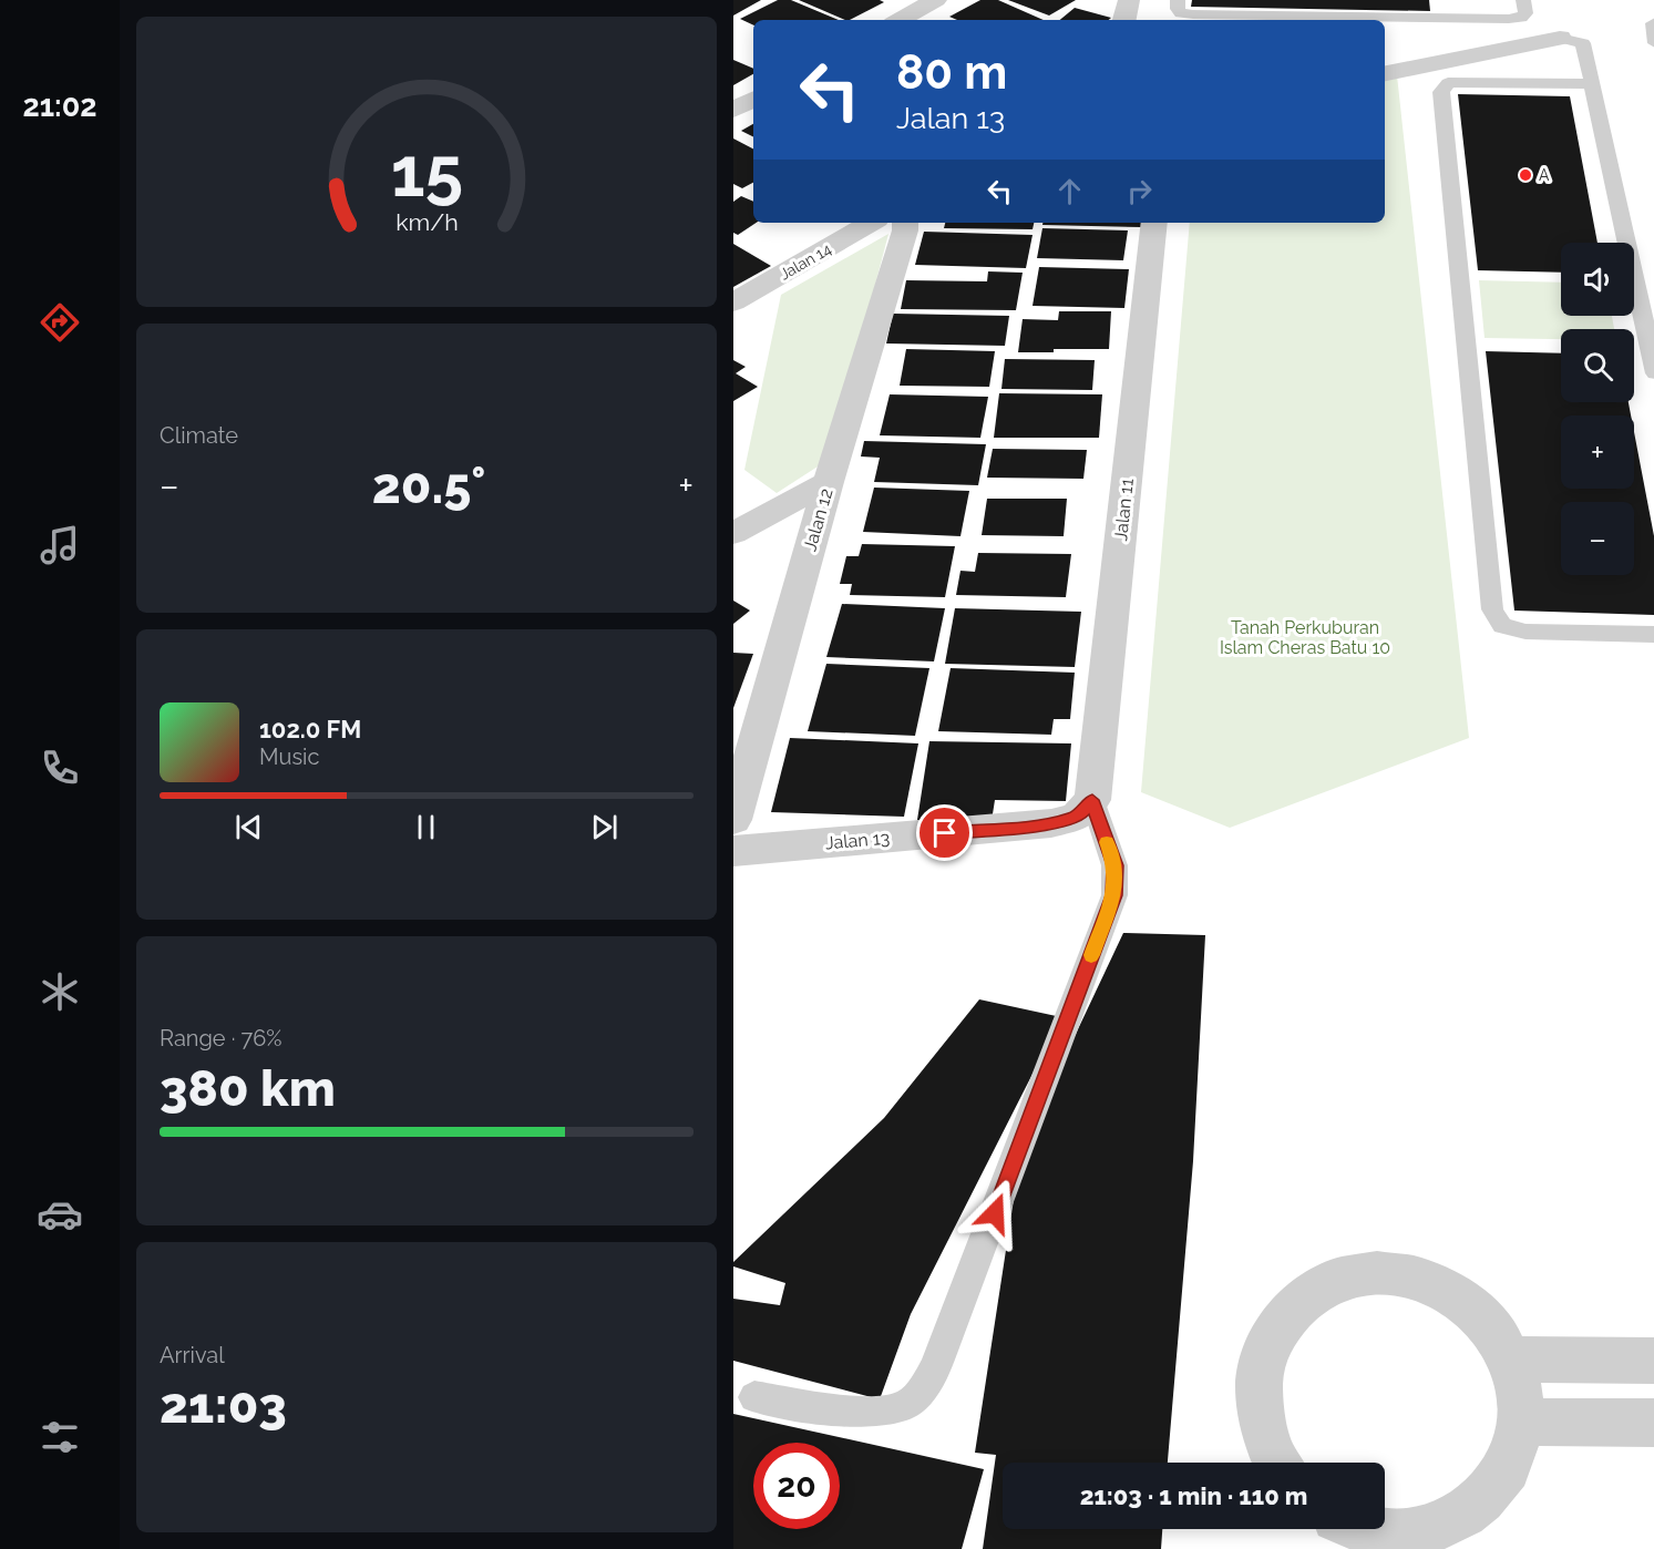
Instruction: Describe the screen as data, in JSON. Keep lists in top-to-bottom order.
{
  "streets": {
    "street": [
      "Jalan 14",
      "Jalan 11",
      "Jalan 12",
      "Jalan 13"
    ]
  },
  "crossings": [
    ["Jalan 11", "Jalan 13"]
  ],
  "parks": ["Tanah Perkuburan Islam Cheras Batu 10"],
  "places": ["A"],
  "page": {
    "tabs": "21:02",
    "turn": ["80 m", "Jalan 13"],
    "map_buttons": ["+", "−"],
    "tile": [
      "Climate",
      ["Range · 76%", "380 km"],
      ["Arrival", "21:03"]
    ],
    "heat": ["−", "20.5°", "+"],
    "song": ["102.0 FM", "Music"],
    "limit": "20",
    "trip": "21:03 · 1 min · 110 m",
    "gauge": ["15", "km/h"]
  }
}
